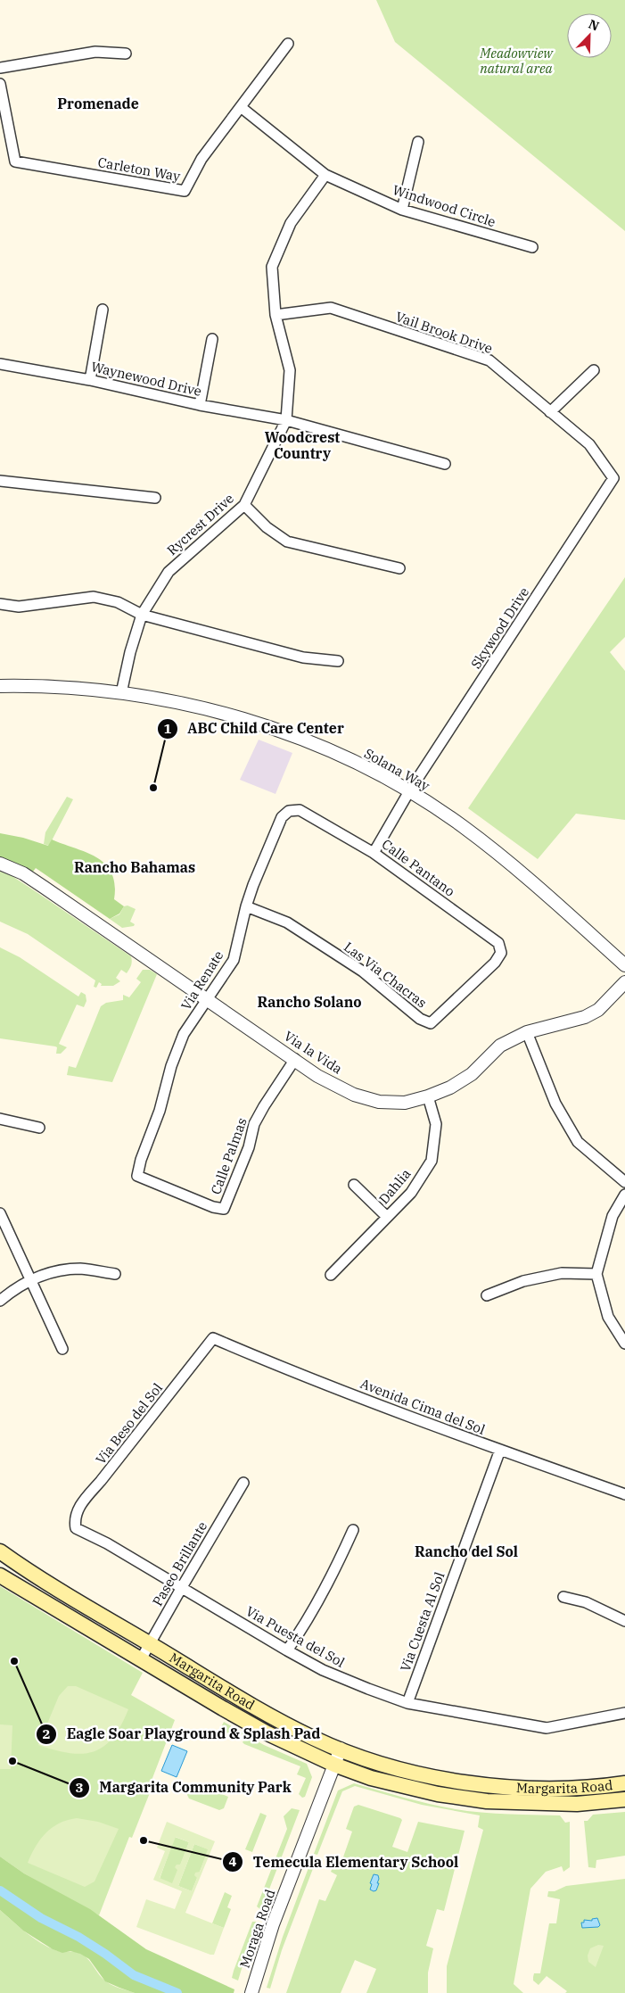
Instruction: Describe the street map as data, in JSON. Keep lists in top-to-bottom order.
{
  "streets": {
    "main road": ["Margarita Road"],
    "street": [
      "Carleton Way",
      "Windwood Circle",
      "Vail Brook Drive",
      "Waynewood Drive",
      "Rycrest Drive",
      "Skywood Drive",
      "Solana Way",
      "Calle Pantano",
      "Las Via Chacras",
      "Via Renate",
      "Via la Vida",
      "Calle Palmas",
      "Dahlia",
      "Avenida Cima del Sol",
      "Via Beso del Sol",
      "Paseo Brillante",
      "Via Cuesta Al Sol",
      "Via Puesta del Sol",
      "Moraga Road"
    ]
  },
  "crossings": [
    ["Carleton Way", "Windwood Circle"],
    ["Windwood Circle", "Rycrest Drive"],
    ["Vail Brook Drive", "Rycrest Drive"],
    ["Vail Brook Drive", "Skywood Drive"],
    ["Waynewood Drive", "Rycrest Drive"],
    ["Rycrest Drive", "Solana Way"],
    ["Skywood Drive", "Solana Way"],
    ["Skywood Drive", "Calle Pantano"],
    ["Calle Pantano", "Las Via Chacras"],
    ["Calle Pantano", "Via Renate"],
    ["Las Via Chacras", "Via Renate"],
    ["Via Renate", "Via la Vida"],
    ["Via Renate", "Calle Palmas"],
    ["Via la Vida", "Calle Palmas"],
    ["Via la Vida", "Dahlia"],
    ["Avenida Cima del Sol", "Via Beso del Sol"],
    ["Avenida Cima del Sol", "Via Cuesta Al Sol"],
    ["Via Beso del Sol", "Via Puesta del Sol"],
    ["Paseo Brillante", "Via Puesta del Sol"],
    ["Paseo Brillante", "Margarita Road"],
    ["Via Cuesta Al Sol", "Via Puesta del Sol"],
    ["Margarita Road", "Moraga Road"]
  ],
  "districts": [
    "Promenade",
    "Woodcrest Country",
    "Rancho Bahamas",
    "Rancho Solano",
    "Rancho del Sol"
  ],
  "parks": ["Meadowview natural area"],
  "places": [
    "ABC Child Care Center",
    "Eagle Soar Playground & Splash Pad",
    "Margarita Community Park",
    "Temecula Elementary School"
  ],
  "north": "top right"
}
